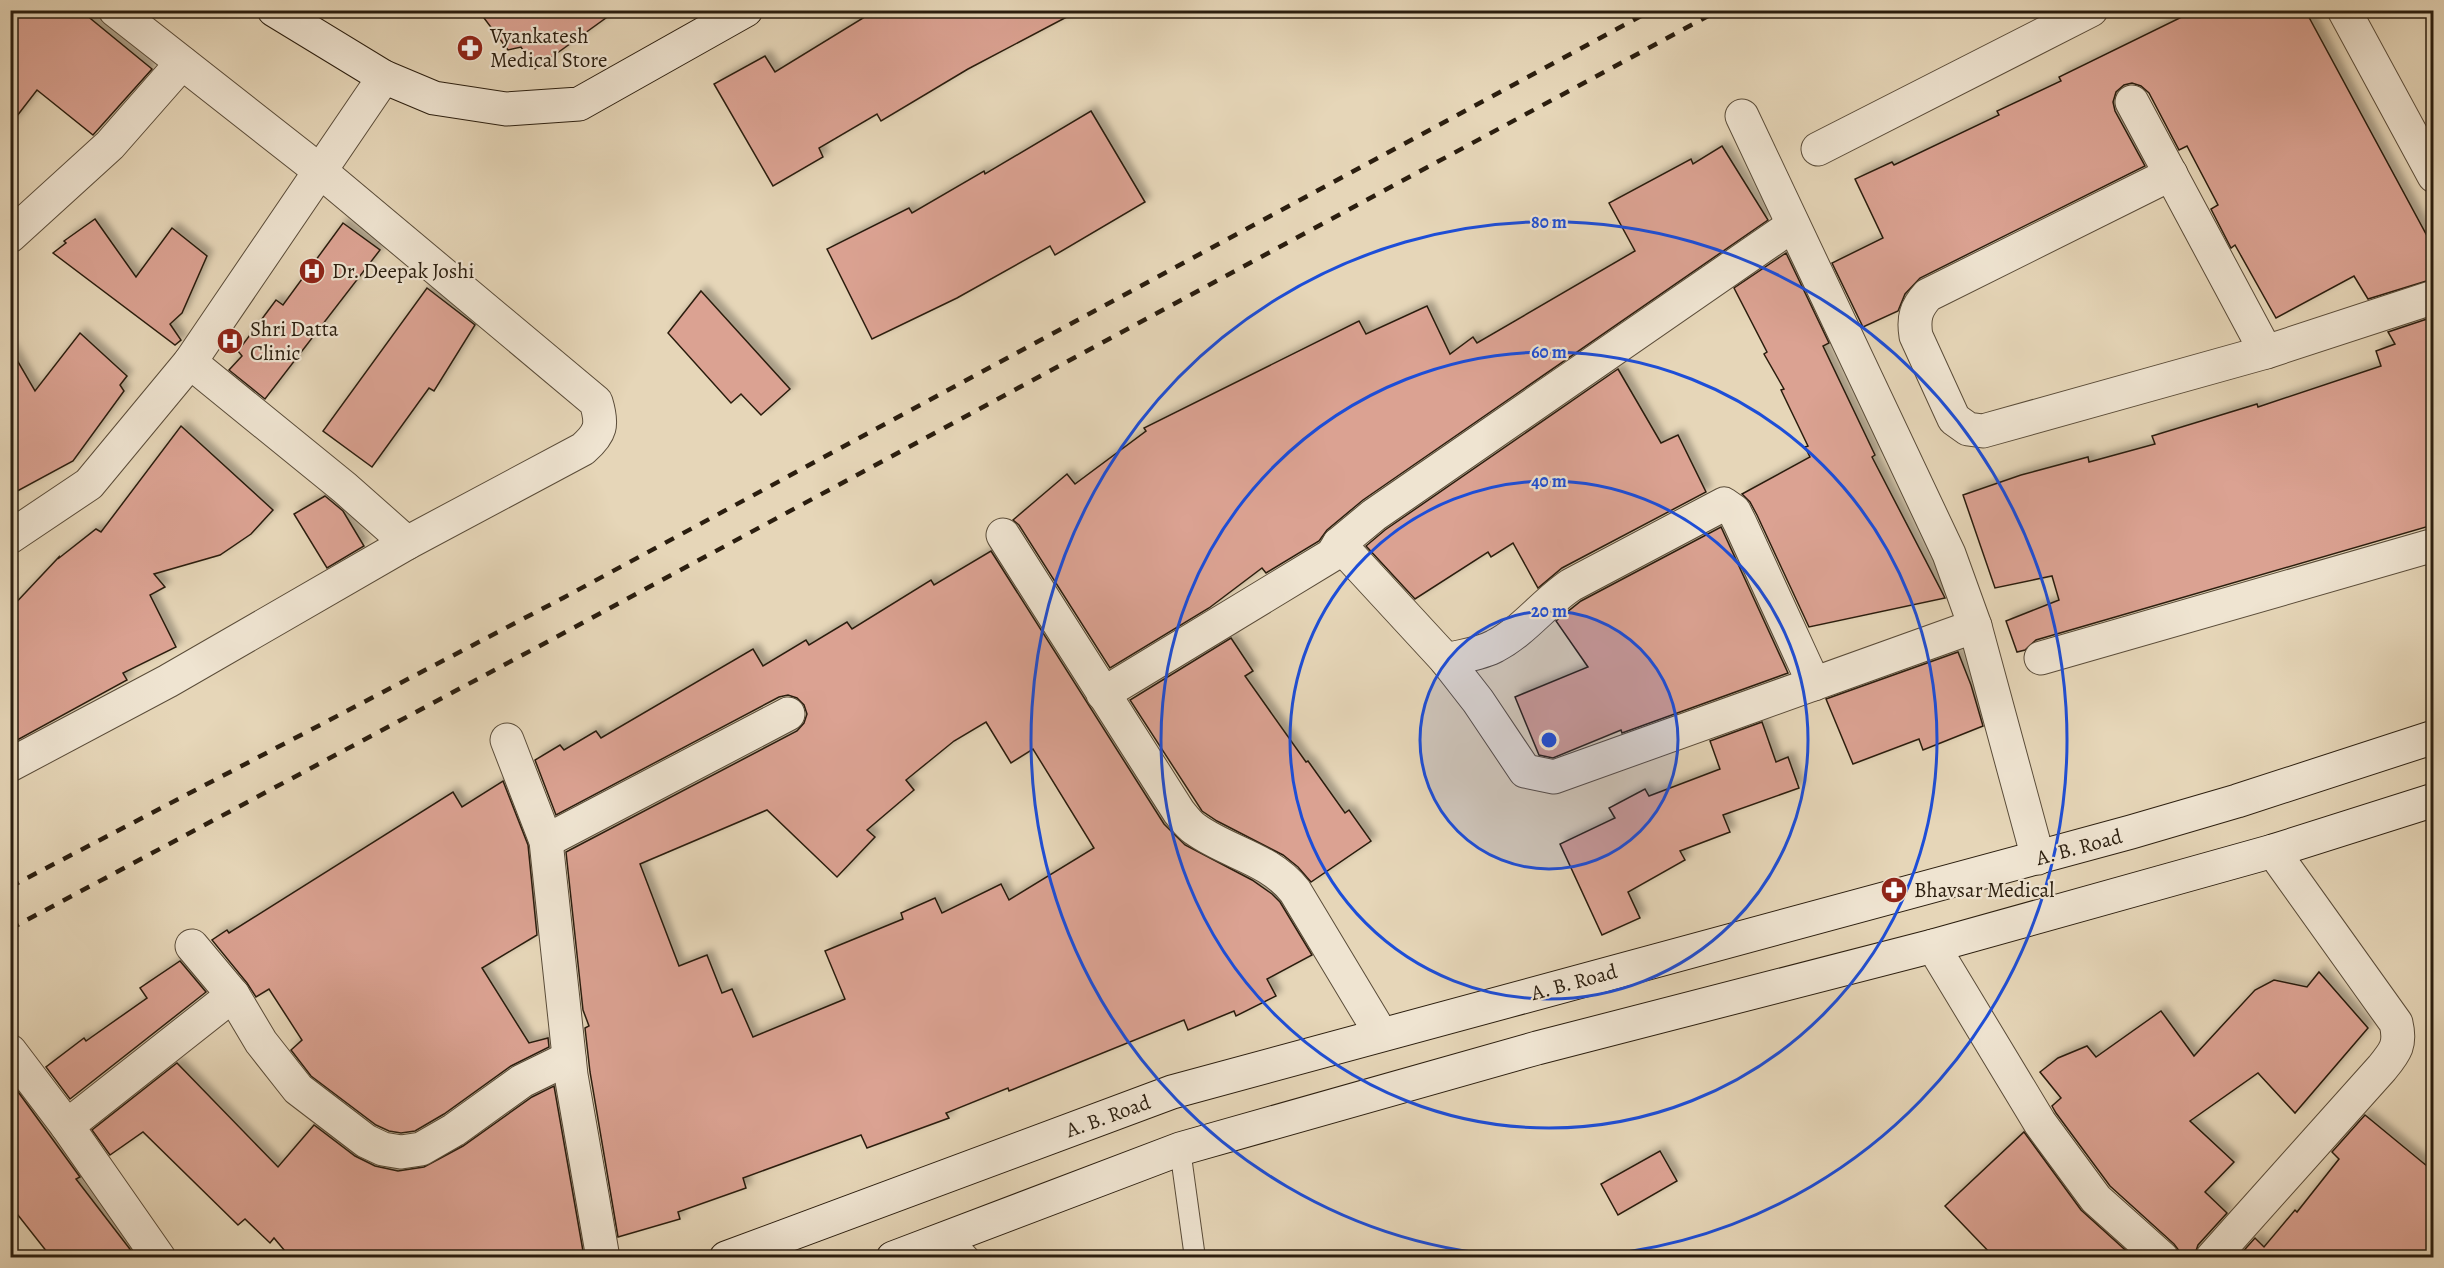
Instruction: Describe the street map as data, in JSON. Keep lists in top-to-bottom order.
{
  "streets": {
    "street": ["A. B. Road"]
  },
  "places": {
    "pharmacy": ["Vyankatesh Medical Store", "Bhavsar Medical"],
    "hospital": ["Dr. Deepak Joshi", "Shri Datta Clinic"]
  },
  "rings": [
    "80 m",
    "60 m",
    "40 m",
    "20 m"
  ]
}
